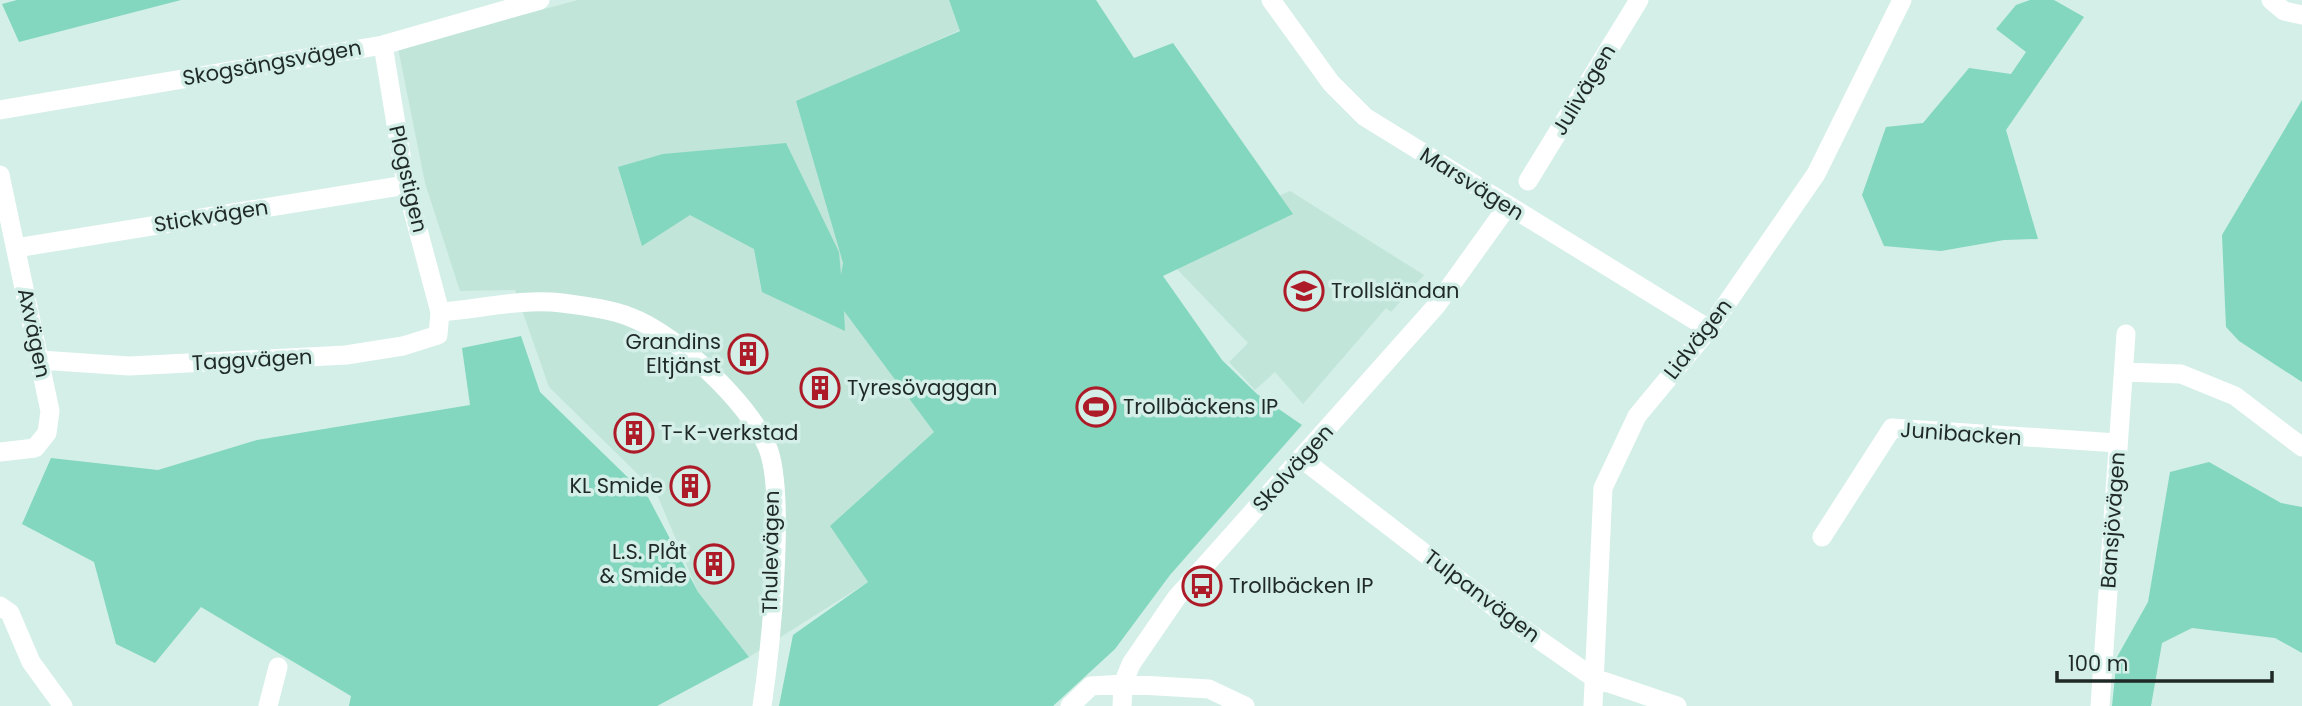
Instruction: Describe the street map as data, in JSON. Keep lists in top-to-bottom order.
{
  "streets": {
    "street": [
      "Skogsängsvägen",
      "Julivägen",
      "Plogstigen",
      "Marsvägen",
      "Stickvägen",
      "Axvägen",
      "Lidvägen",
      "Taggvägen",
      "Junibacken",
      "Skolvägen",
      "Bansjövägen",
      "Thulevägen",
      "Tulpanvägen"
    ]
  },
  "crossings": [
    ["Skogsängsvägen", "Plogstigen"],
    ["Plogstigen", "Stickvägen"],
    ["Plogstigen", "Taggvägen"],
    ["Plogstigen", "Thulevägen"],
    ["Marsvägen", "Lidvägen"],
    ["Marsvägen", "Skolvägen"],
    ["Stickvägen", "Axvägen"],
    ["Axvägen", "Taggvägen"],
    ["Lidvägen", "Tulpanvägen"],
    ["Taggvägen", "Thulevägen"],
    ["Junibacken", "Bansjövägen"],
    ["Skolvägen", "Tulpanvägen"]
  ],
  "places": {
    "school or university": ["Trollsländan"],
    "building": [
      "Grandins Eltjänst",
      "Tyresövaggan",
      "T-K-verkstad",
      "KL Smide",
      "L.S. Plåt & Smide"
    ],
    "sports": ["Trollbäckens IP"],
    "bus stop": ["Trollbäcken IP"]
  },
  "scale_bar": "100 m"
}
